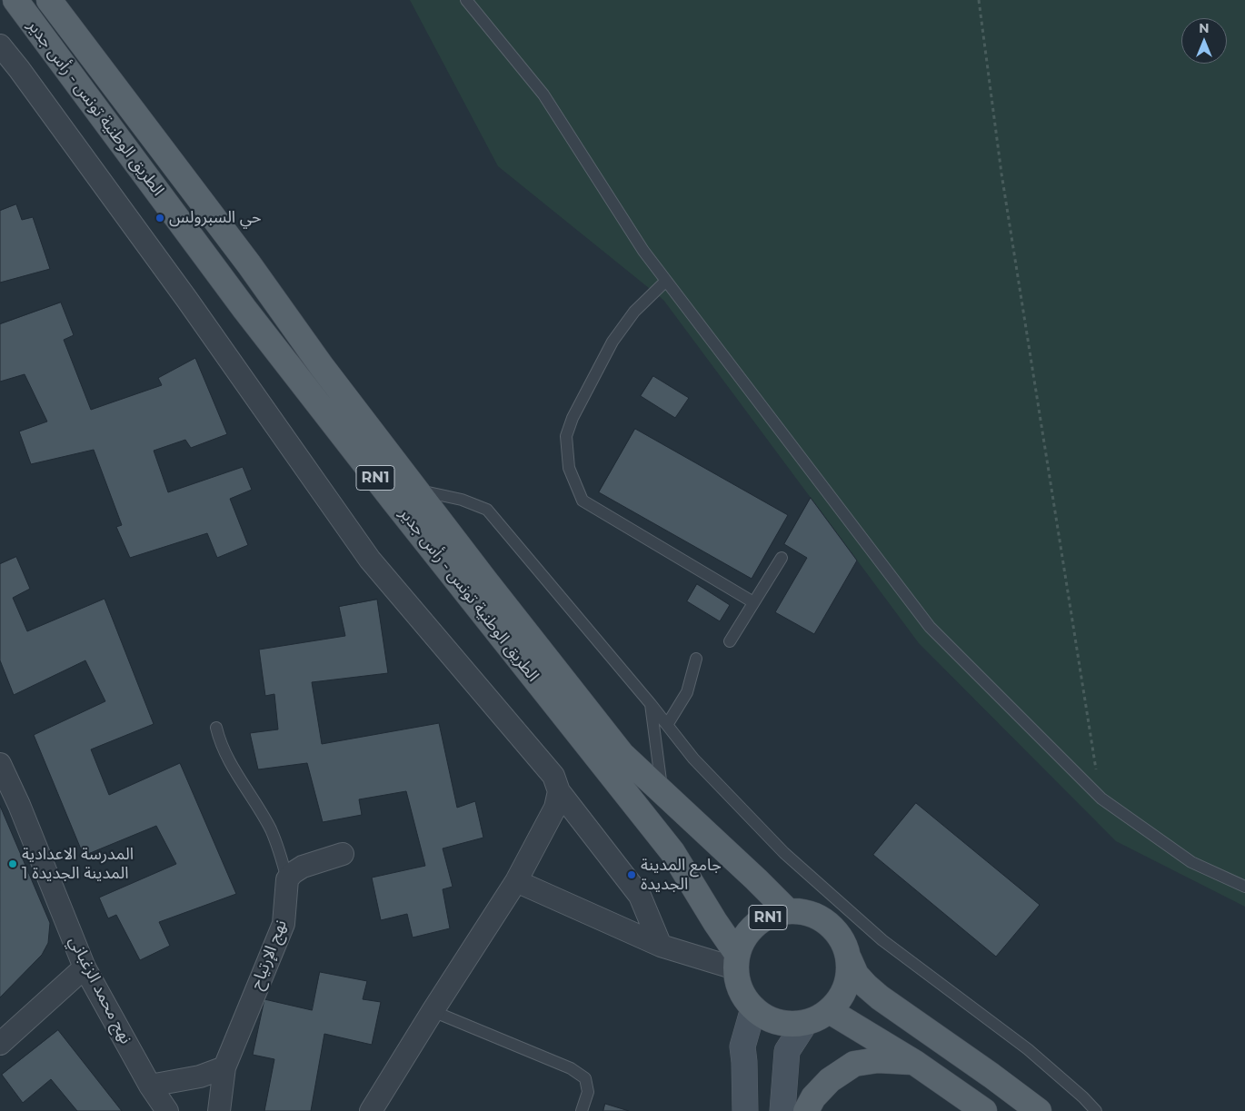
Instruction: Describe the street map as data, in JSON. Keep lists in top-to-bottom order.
{
  "streets": {
    "main road": ["الطريق الوطنية تونس - رأس جدير", "RN1"],
    "street": ["نهج الإرتياح", "نهج محمد الزغباني"]
  },
  "crossings": [
    ["الطريق الوطنية تونس - رأس جدير", "RN1"]
  ],
  "places": ["حي السبرولس", "المدرسة الاعدادية المدينة الجديدة 1", "جامع المدينة الجديدة"],
  "north": "top"
}
